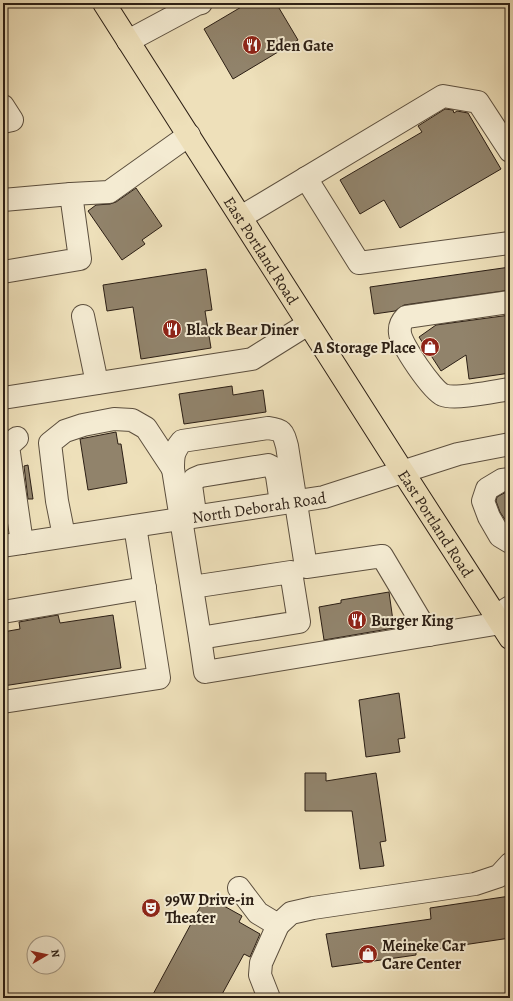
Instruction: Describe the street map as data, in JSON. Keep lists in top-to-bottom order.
{
  "streets": {
    "main road": ["East Portland Road"],
    "street": ["North Deborah Road"]
  },
  "crossings": [
    ["East Portland Road", "North Deborah Road"]
  ],
  "places": {
    "restaurant": ["Eden Gate", "Black Bear Diner", "Burger King"],
    "shop": ["A Storage Place", "Meineke Car Care Center"],
    "theatre": ["99W Drive-in Theater"]
  },
  "north": "right"
}
